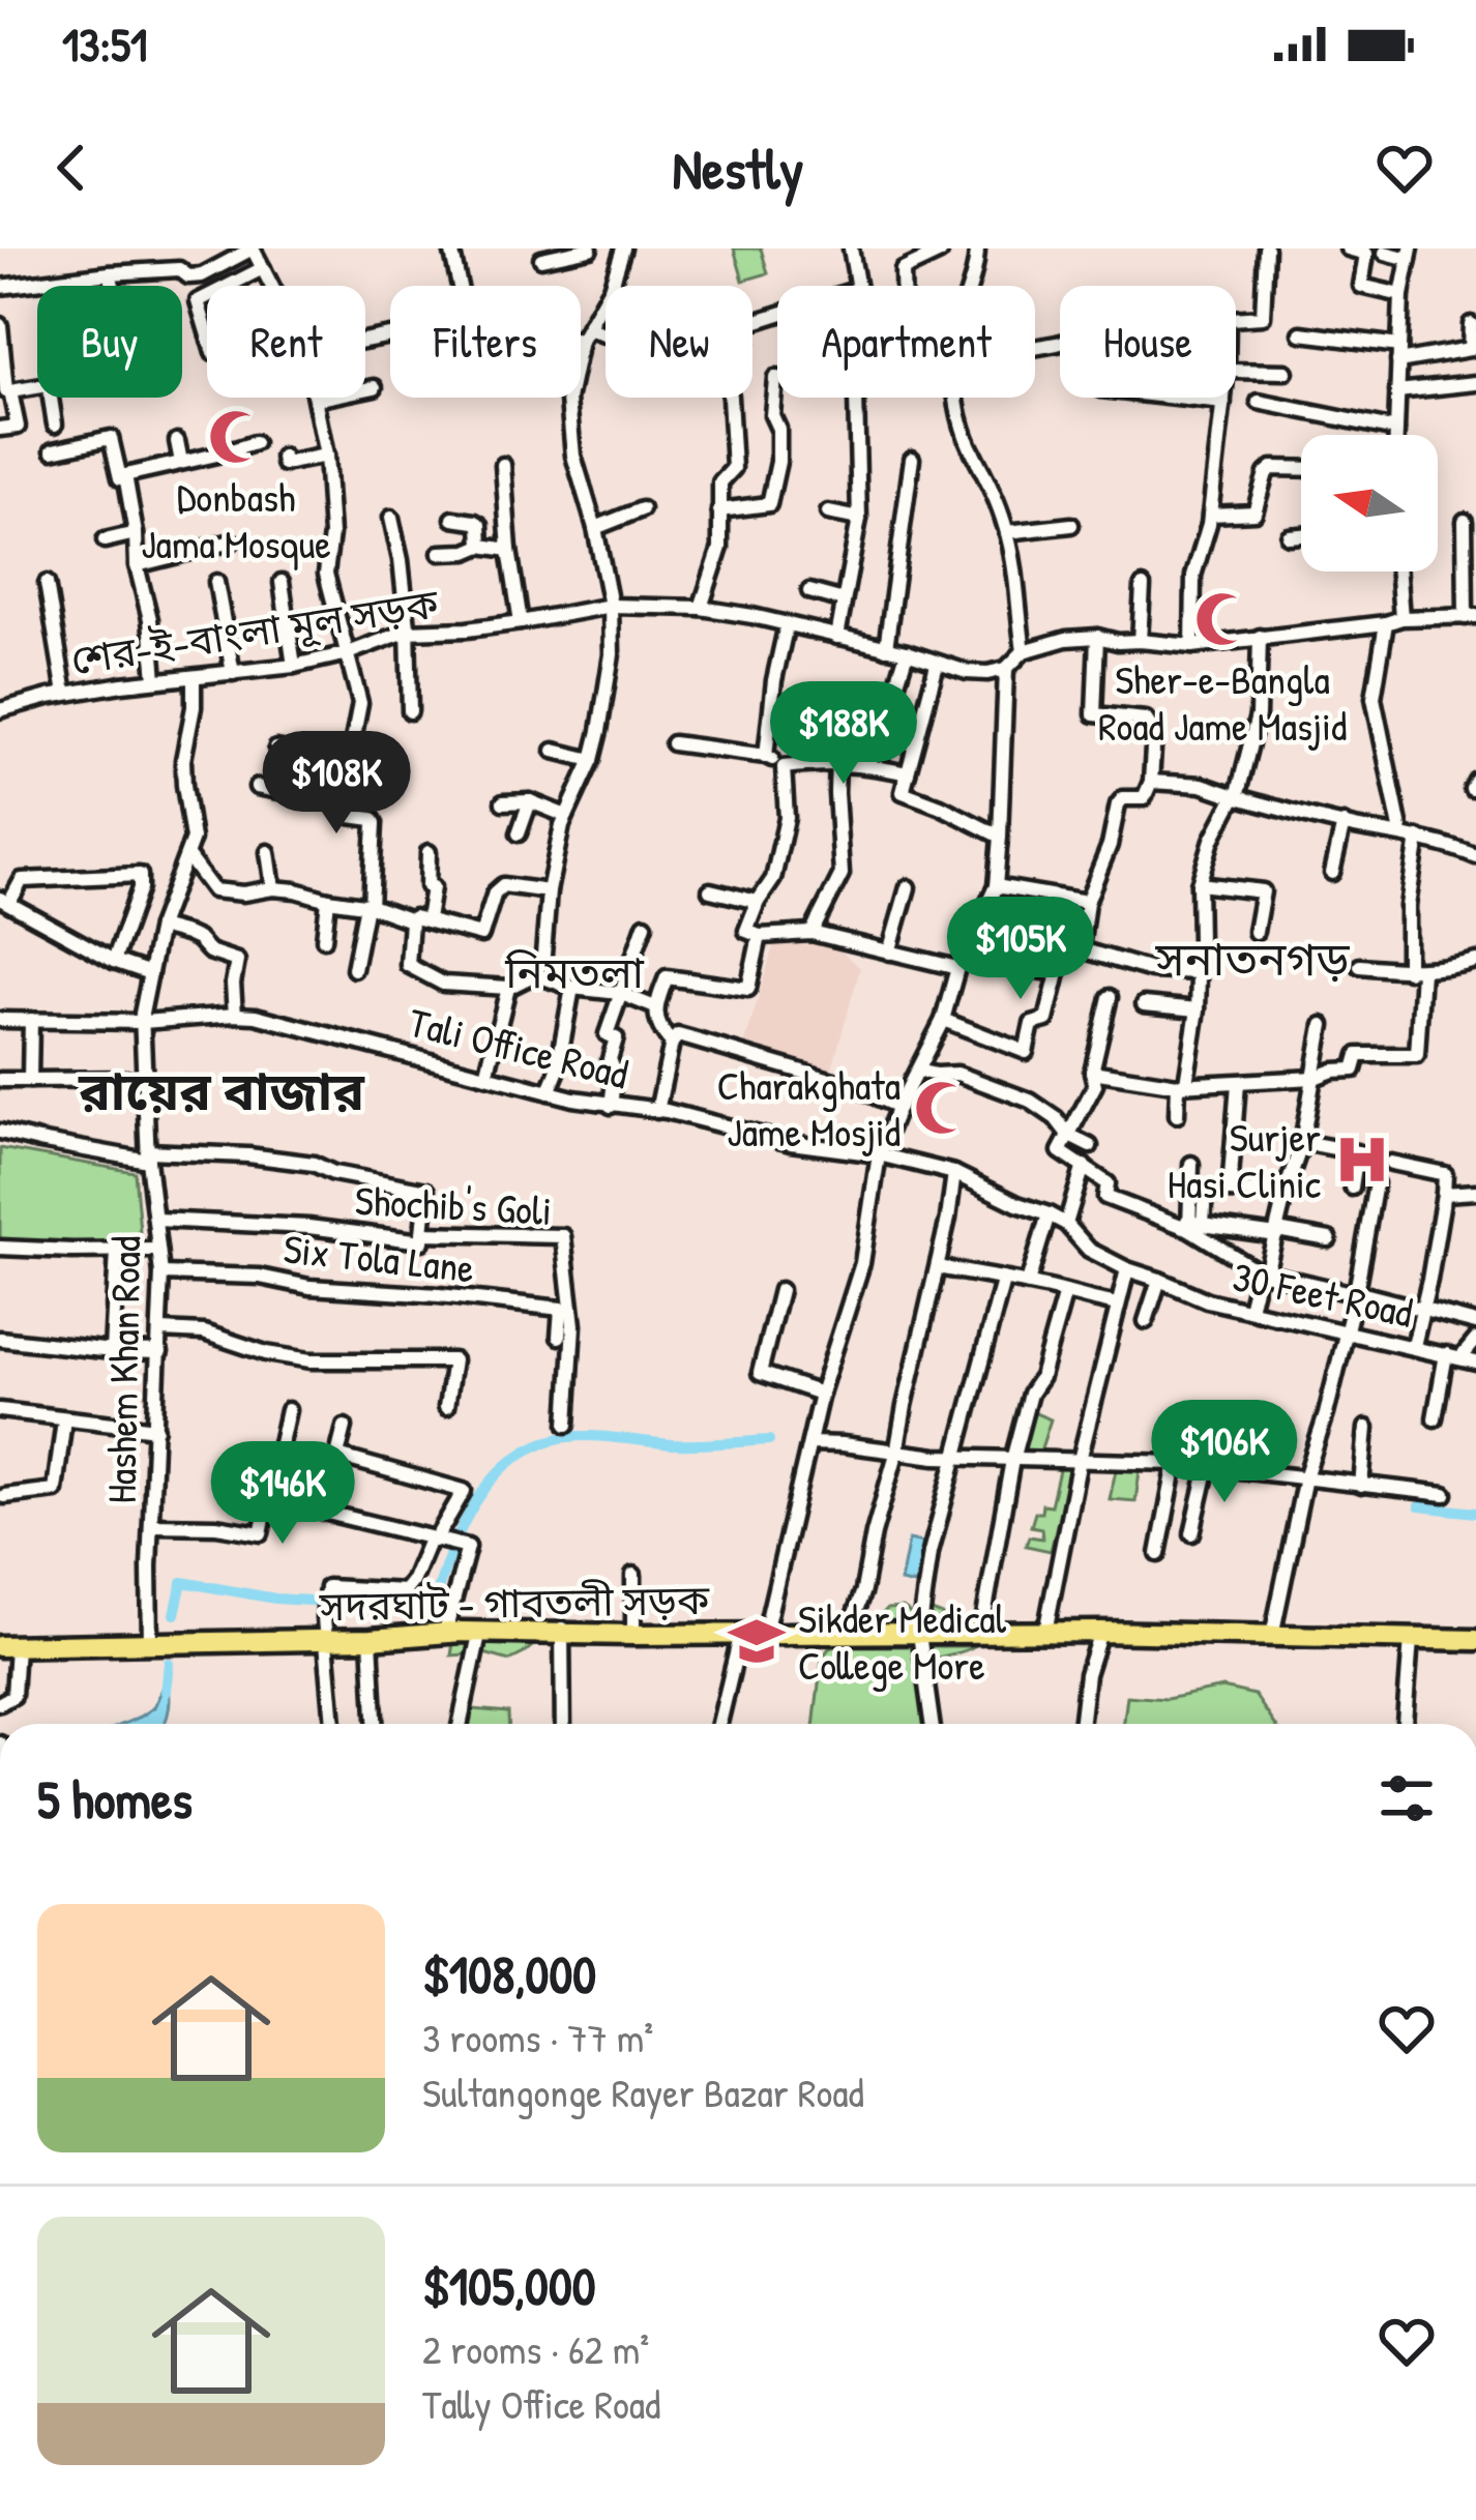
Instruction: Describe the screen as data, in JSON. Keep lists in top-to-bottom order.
{
  "streets": {
    "highway": ["সদরঘাট - গাবতলী সড়ক"],
    "street": [
      "শের-ই-বাংলা মূল সড়ক",
      "Tali Office Road",
      "Shochib's Goli",
      "Six Tola Lane",
      "30 Feet Road",
      "Hashem Khan Road"
    ]
  },
  "crossings": [
    ["Tali Office Road", "30 Feet Road"],
    ["Tali Office Road", "Hashem Khan Road"],
    ["Shochib's Goli", "Hashem Khan Road"],
    ["Six Tola Lane", "Hashem Khan Road"],
    ["Hashem Khan Road", "সদরঘাট - গাবতলী সড়ক"]
  ],
  "districts": ["সনাতনগড়", "নিমতলা", "রায়ের বাজার"],
  "places": {
    "mosque": ["Donbash Jama Mosque", "Sher-e-Bangla Road Jame Masjid", "Charakghata Jame Mosjid"],
    "hospital": ["Surjer Hasi Clinic"],
    "school or university": ["Sikder Medical College More"]
  },
  "north": "left",
  "page": {
    "status": "13:51",
    "header": "Nestly",
    "chip": [
      "Buy",
      "Rent",
      "Filters",
      "New",
      "Apartment",
      "House"
    ],
    "price": [
      "$188K",
      "$108K",
      "$105K",
      "$106K",
      "$146K"
    ],
    "heading": "5 homes",
    "list": [
      {
        "name": "$108,000",
        "note": "3 rooms · 77 m² · Sultangonge Rayer Bazar Road"
      },
      {
        "name": "$105,000",
        "note": "2 rooms · 62 m² · Tally Office Road"
      }
    ]
  }
}
